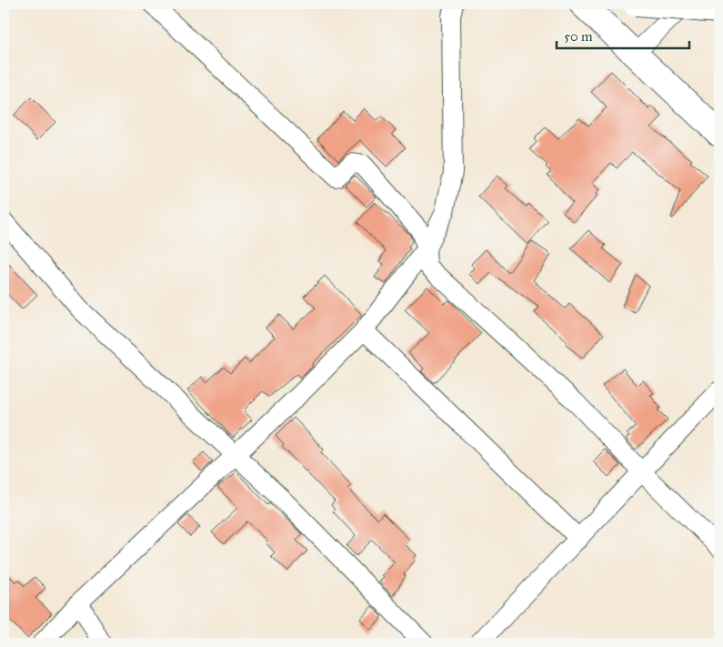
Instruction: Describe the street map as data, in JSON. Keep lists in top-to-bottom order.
{
  "scale_bar": "50 m"
}
